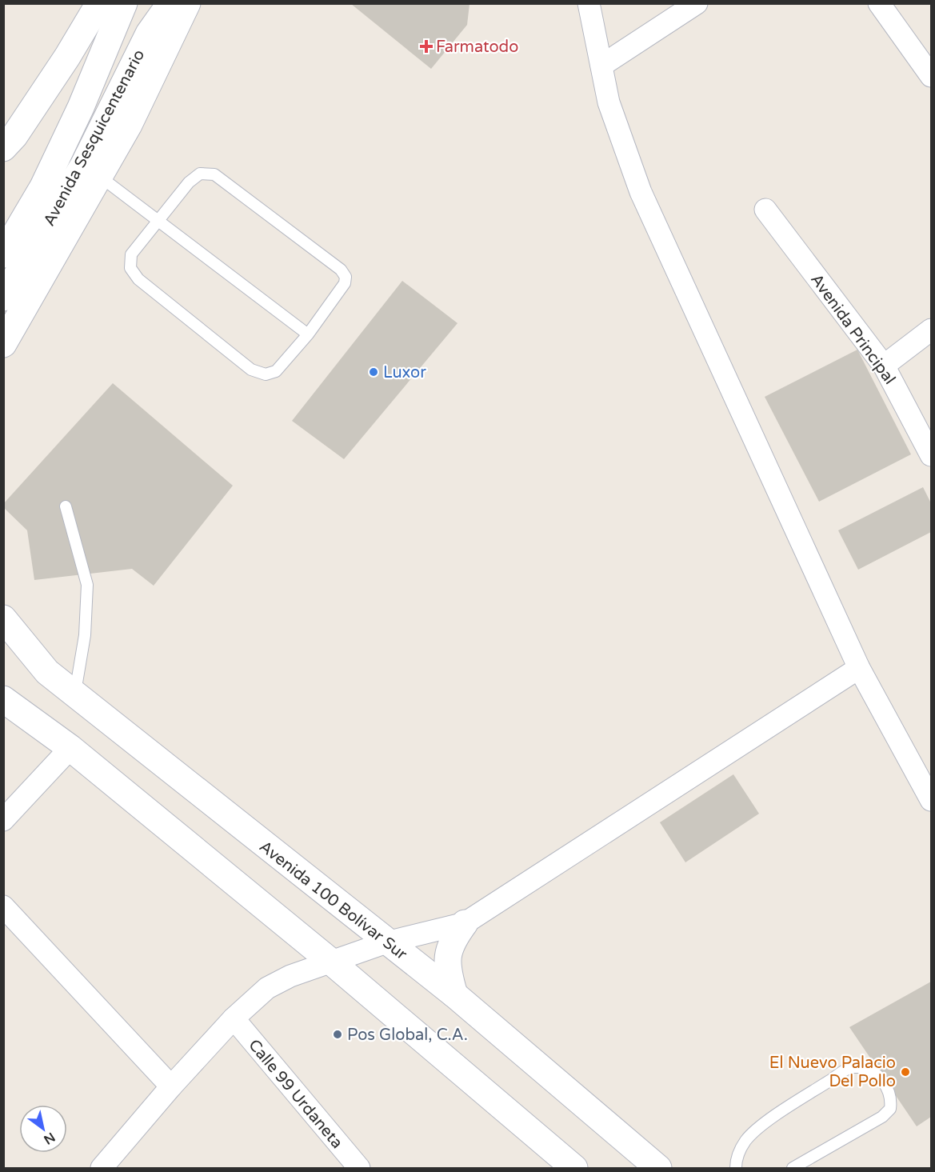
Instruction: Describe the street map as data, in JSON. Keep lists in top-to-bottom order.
{
  "streets": {
    "street": [
      "Avenida Sesquicentenario",
      "Avenida Principal",
      "Avenida 100 Bolívar Sur",
      "Calle 99 Urdaneta"
    ]
  },
  "places": {
    "health": ["Farmatodo"],
    "other": ["Luxor", "Pos Global, C.A.", "El Nuevo Palacio Del Pollo"]
  },
  "north": "bottom right"
}
